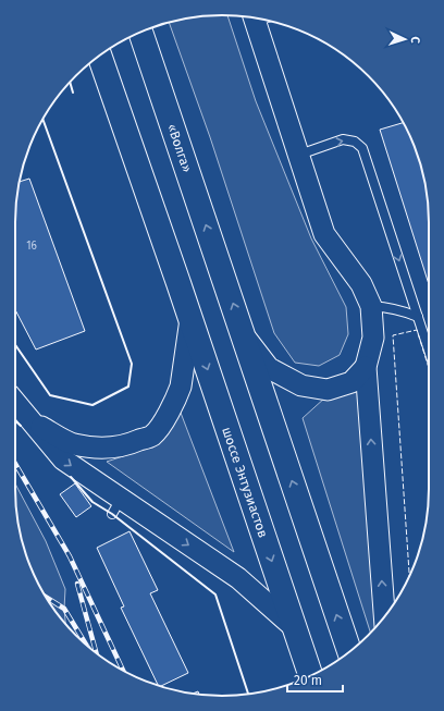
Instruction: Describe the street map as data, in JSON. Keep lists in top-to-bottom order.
{
  "streets": {
    "highway": ["«Волга»", "шоссе Энтузиастов"]
  },
  "one_way": ["«Волга»"],
  "house_numbers": ["16"],
  "scale_bar": "20 m",
  "north": "right"
}
